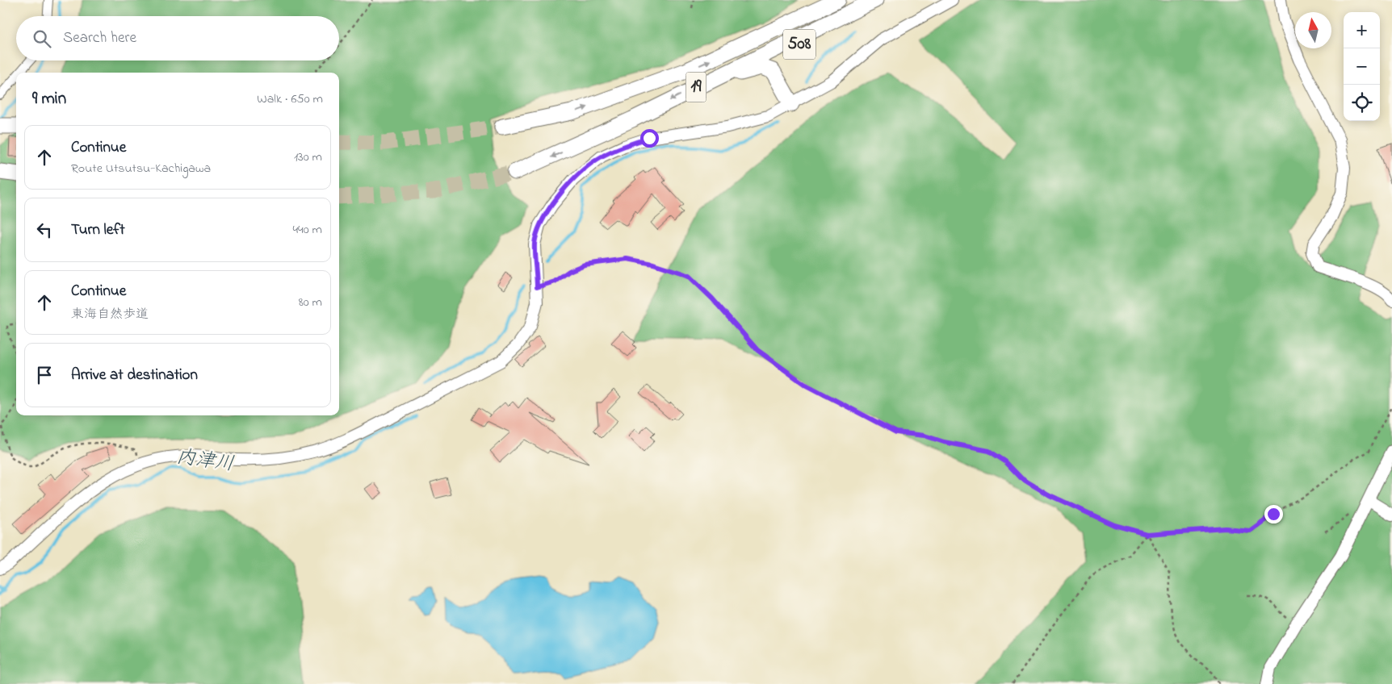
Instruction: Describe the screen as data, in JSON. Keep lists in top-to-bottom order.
{
  "streets": {
    "highway": ["508", "19"]
  },
  "crossings": [
    ["508", "19"]
  ],
  "water": ["内津川"],
  "north": "top",
  "page": {
    "map_buttons": ["+", "−"],
    "search": "Search here",
    "heading": ["9 min", "Walk · 650 m"],
    "list": [
      ["Continue", "Route Utsutsu-Kachigawa", "130 m"],
      ["Turn left", "440 m"],
      ["Continue", "東海自然歩道", "80 m"],
      "Arrive at destination"
    ]
  }
}
